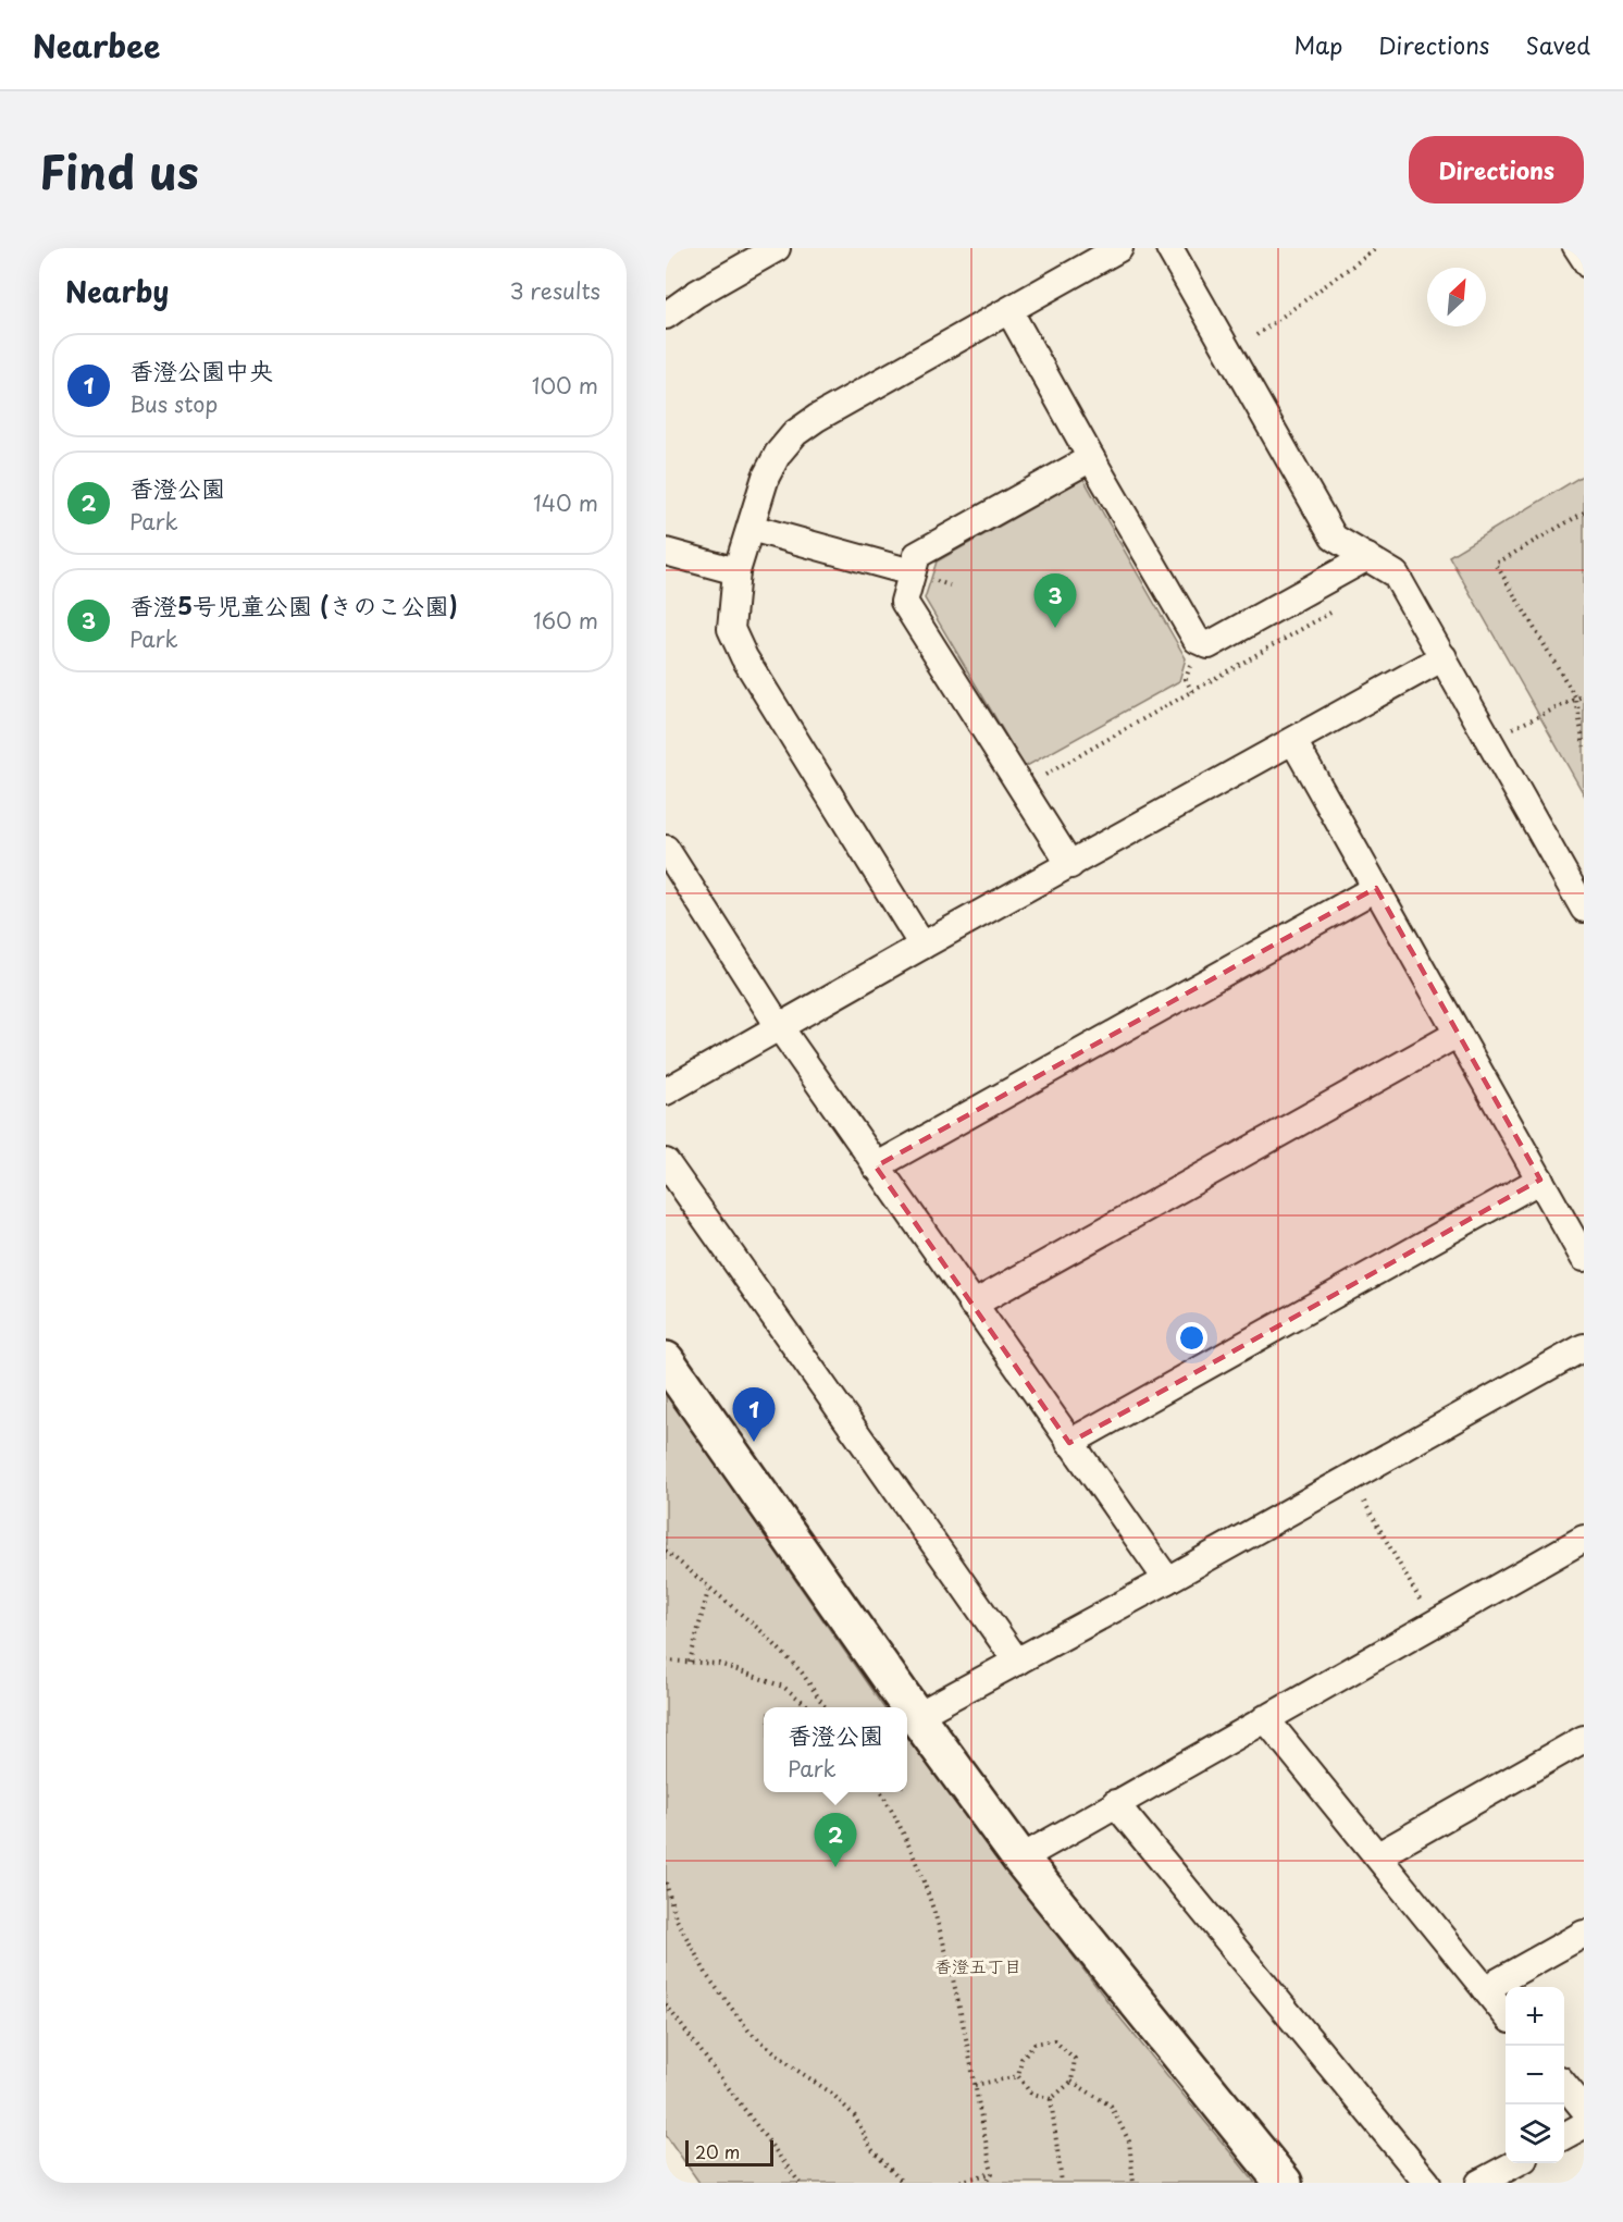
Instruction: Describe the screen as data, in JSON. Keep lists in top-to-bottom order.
{
  "districts": ["香澄五丁目"],
  "scale_bar": "20 m",
  "north": "top right",
  "page": {
    "header": "Nearbee",
    "nav": ["Map", "Directions", "Saved"],
    "title": "Find us",
    "buttons": "Directions",
    "heading": ["Nearby", "3 results"],
    "list": [
      {
        "mark": "1",
        "name": "香澄公園中央",
        "note": "Bus stop",
        "value": "100 m"
      },
      {
        "mark": "2",
        "name": "香澄公園",
        "note": "Park",
        "value": "140 m"
      },
      {
        "mark": "3",
        "name": "香澄5号児童公園 (きのこ公園)",
        "note": "Park",
        "value": "160 m"
      }
    ],
    "pins": ["3", "1", "2"],
    "popup": ["香澄公園", "Park"],
    "map_buttons": ["+", "−"],
    "scale": "20 m"
  }
}
